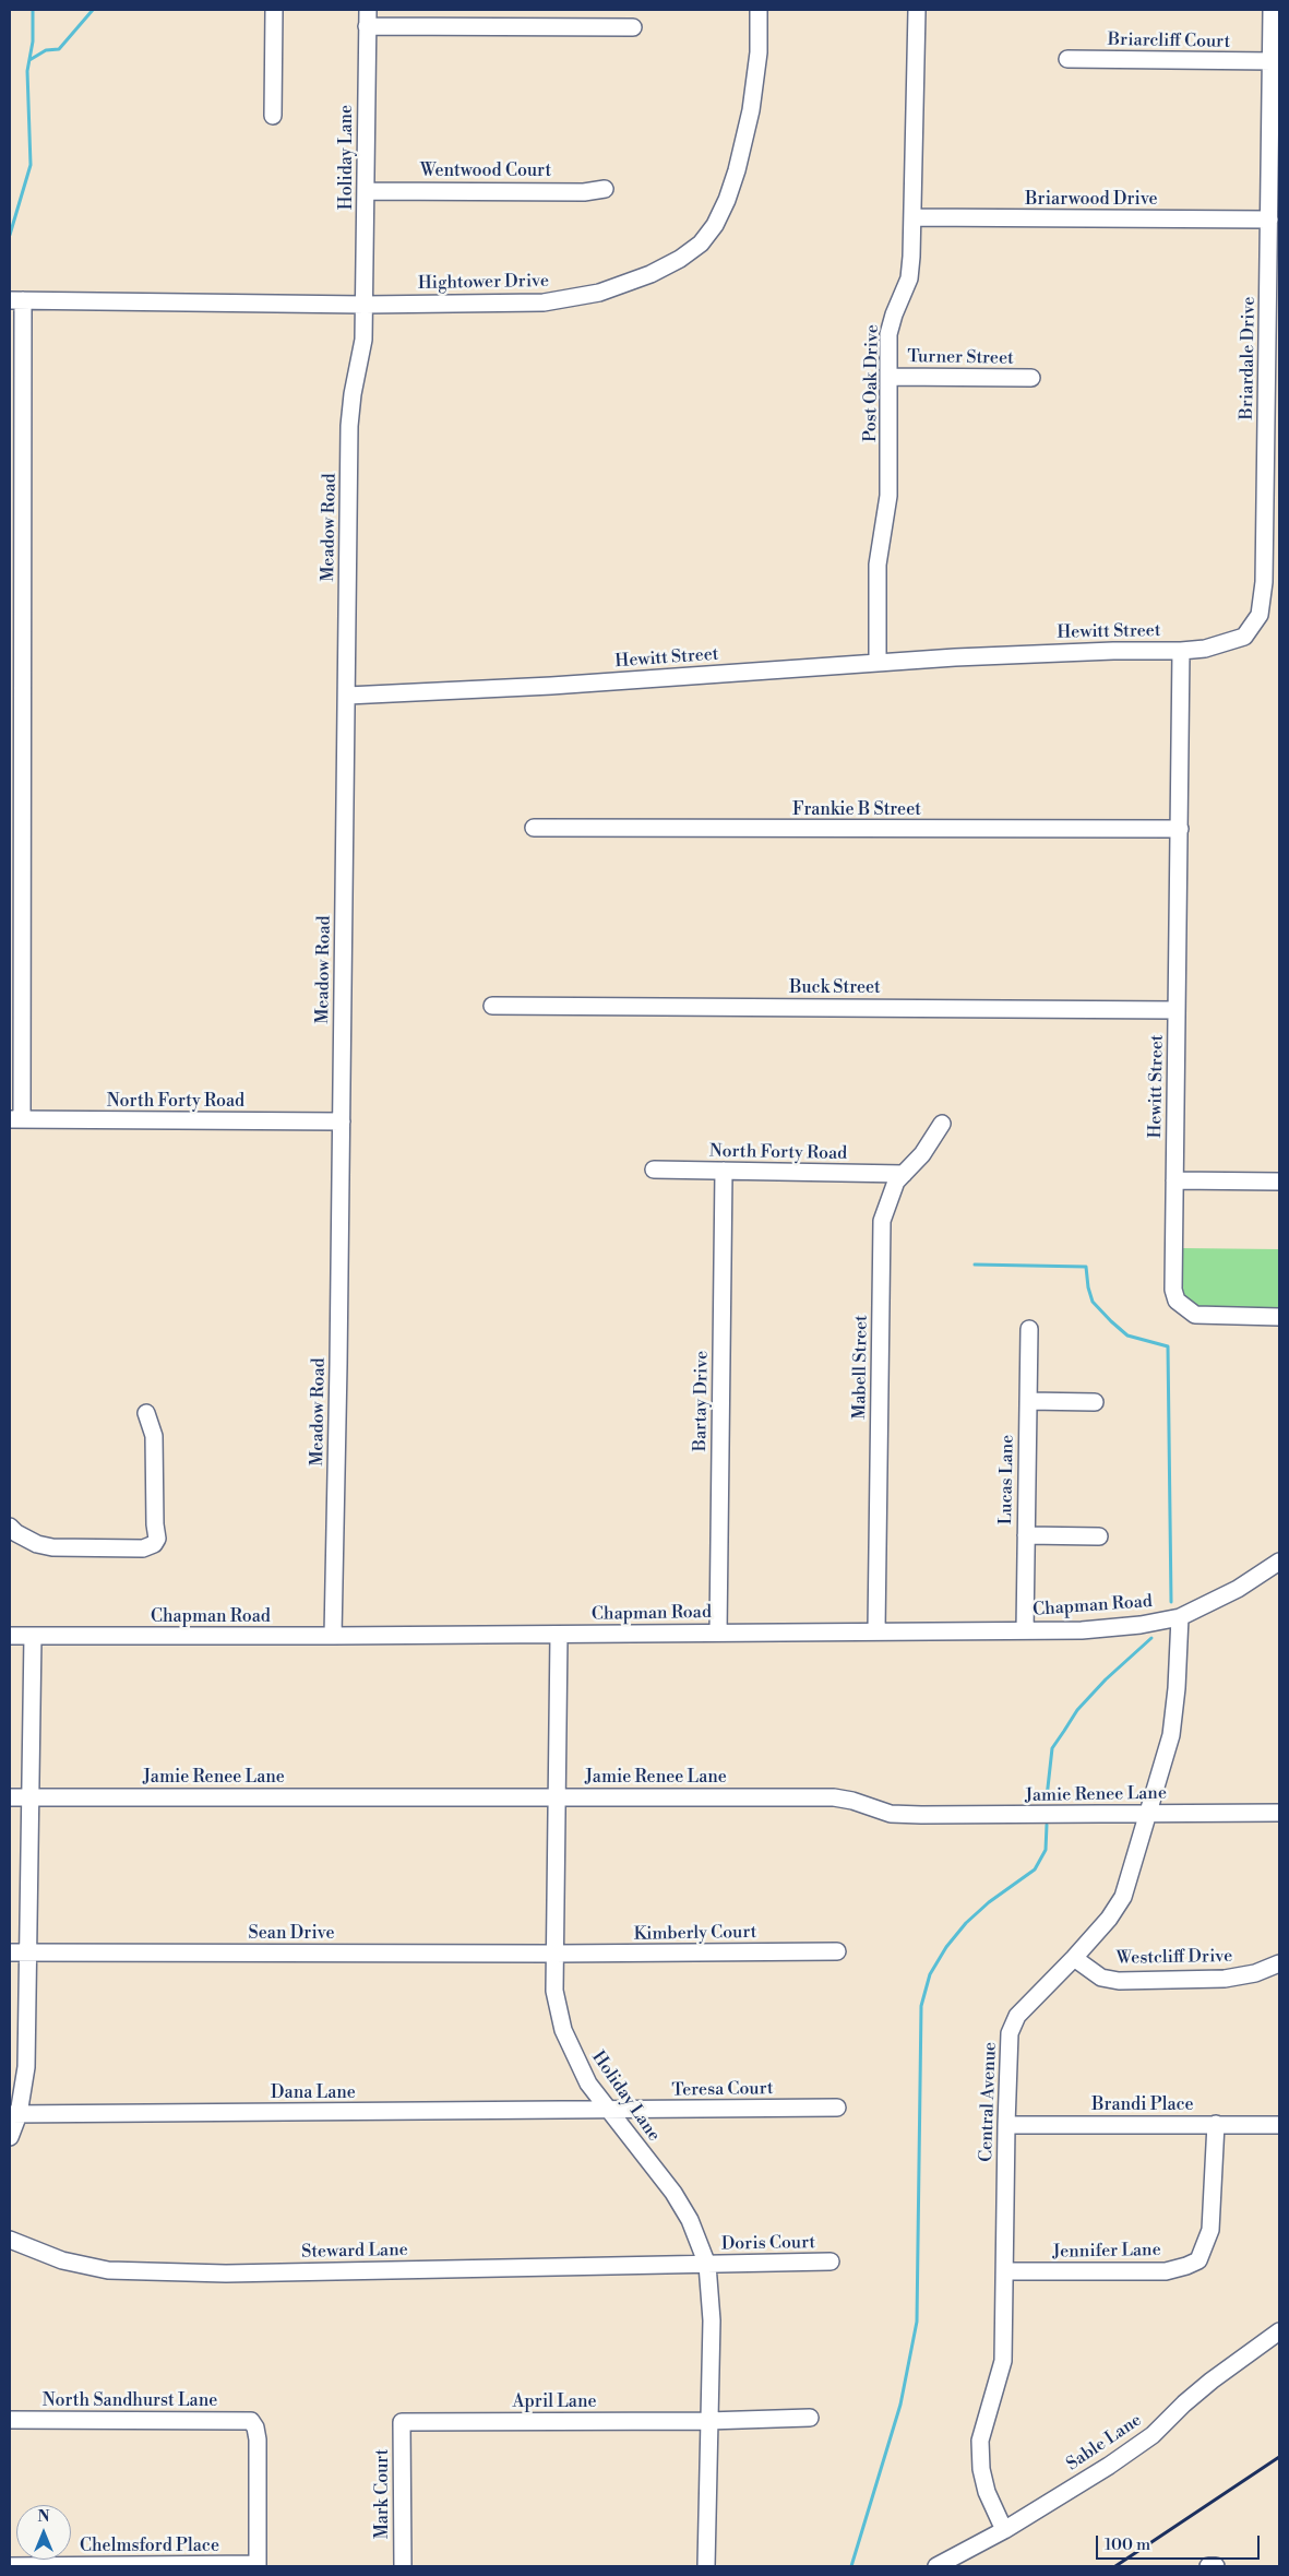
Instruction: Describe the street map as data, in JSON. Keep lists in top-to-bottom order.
{
  "streets": {
    "street": [
      "Briarcliff Court",
      "Holiday Lane",
      "Wentwood Court",
      "Briarwood Drive",
      "Hightower Drive",
      "Turner Street",
      "Briardale Drive",
      "Post Oak Drive",
      "Meadow Road",
      "Hewitt Street",
      "Frankie B Street",
      "Buck Street",
      "North Forty Road",
      "Mabell Street",
      "Bartay Drive",
      "Lucas Lane",
      "Chapman Road",
      "Jamie Renee Lane",
      "Sean Drive",
      "Kimberly Court",
      "Westcliff Drive",
      "Teresa Court",
      "Dana Lane",
      "Central Avenue",
      "Brandi Place",
      "Doris Court",
      "Steward Lane",
      "Jennifer Lane",
      "North Sandhurst Lane",
      "April Lane",
      "Sable Lane",
      "Mark Court",
      "Chelmsford Place"
    ]
  },
  "crossings": [
    ["Briarcliff Court", "Briardale Drive"],
    ["Holiday Lane", "Wentwood Court"],
    ["Holiday Lane", "Hightower Drive"],
    ["Holiday Lane", "Meadow Road"],
    ["Holiday Lane", "Chapman Road"],
    ["Holiday Lane", "Jamie Renee Lane"],
    ["Holiday Lane", "Sean Drive"],
    ["Holiday Lane", "Kimberly Court"],
    ["Holiday Lane", "Teresa Court"],
    ["Holiday Lane", "Dana Lane"],
    ["Holiday Lane", "Doris Court"],
    ["Holiday Lane", "Steward Lane"],
    ["Holiday Lane", "April Lane"],
    ["Briarwood Drive", "Briardale Drive"],
    ["Briarwood Drive", "Post Oak Drive"],
    ["Hightower Drive", "Meadow Road"],
    ["Turner Street", "Post Oak Drive"],
    ["Briardale Drive", "Hewitt Street"],
    ["Post Oak Drive", "Hewitt Street"],
    ["Meadow Road", "Hewitt Street"],
    ["Meadow Road", "North Forty Road"],
    ["Meadow Road", "Chapman Road"],
    ["Hewitt Street", "Frankie B Street"],
    ["Hewitt Street", "Buck Street"],
    ["North Forty Road", "Mabell Street"],
    ["North Forty Road", "Bartay Drive"],
    ["Mabell Street", "Chapman Road"],
    ["Bartay Drive", "Chapman Road"],
    ["Lucas Lane", "Chapman Road"],
    ["Chapman Road", "Central Avenue"],
    ["Jamie Renee Lane", "Central Avenue"],
    ["Sean Drive", "Kimberly Court"],
    ["Westcliff Drive", "Central Avenue"],
    ["Teresa Court", "Dana Lane"],
    ["Central Avenue", "Brandi Place"],
    ["Central Avenue", "Jennifer Lane"],
    ["Central Avenue", "Sable Lane"],
    ["Brandi Place", "Jennifer Lane"],
    ["Doris Court", "Steward Lane"],
    ["North Sandhurst Lane", "Chelmsford Place"],
    ["April Lane", "Mark Court"]
  ],
  "scale_bar": "100 m",
  "north": "top"
}
